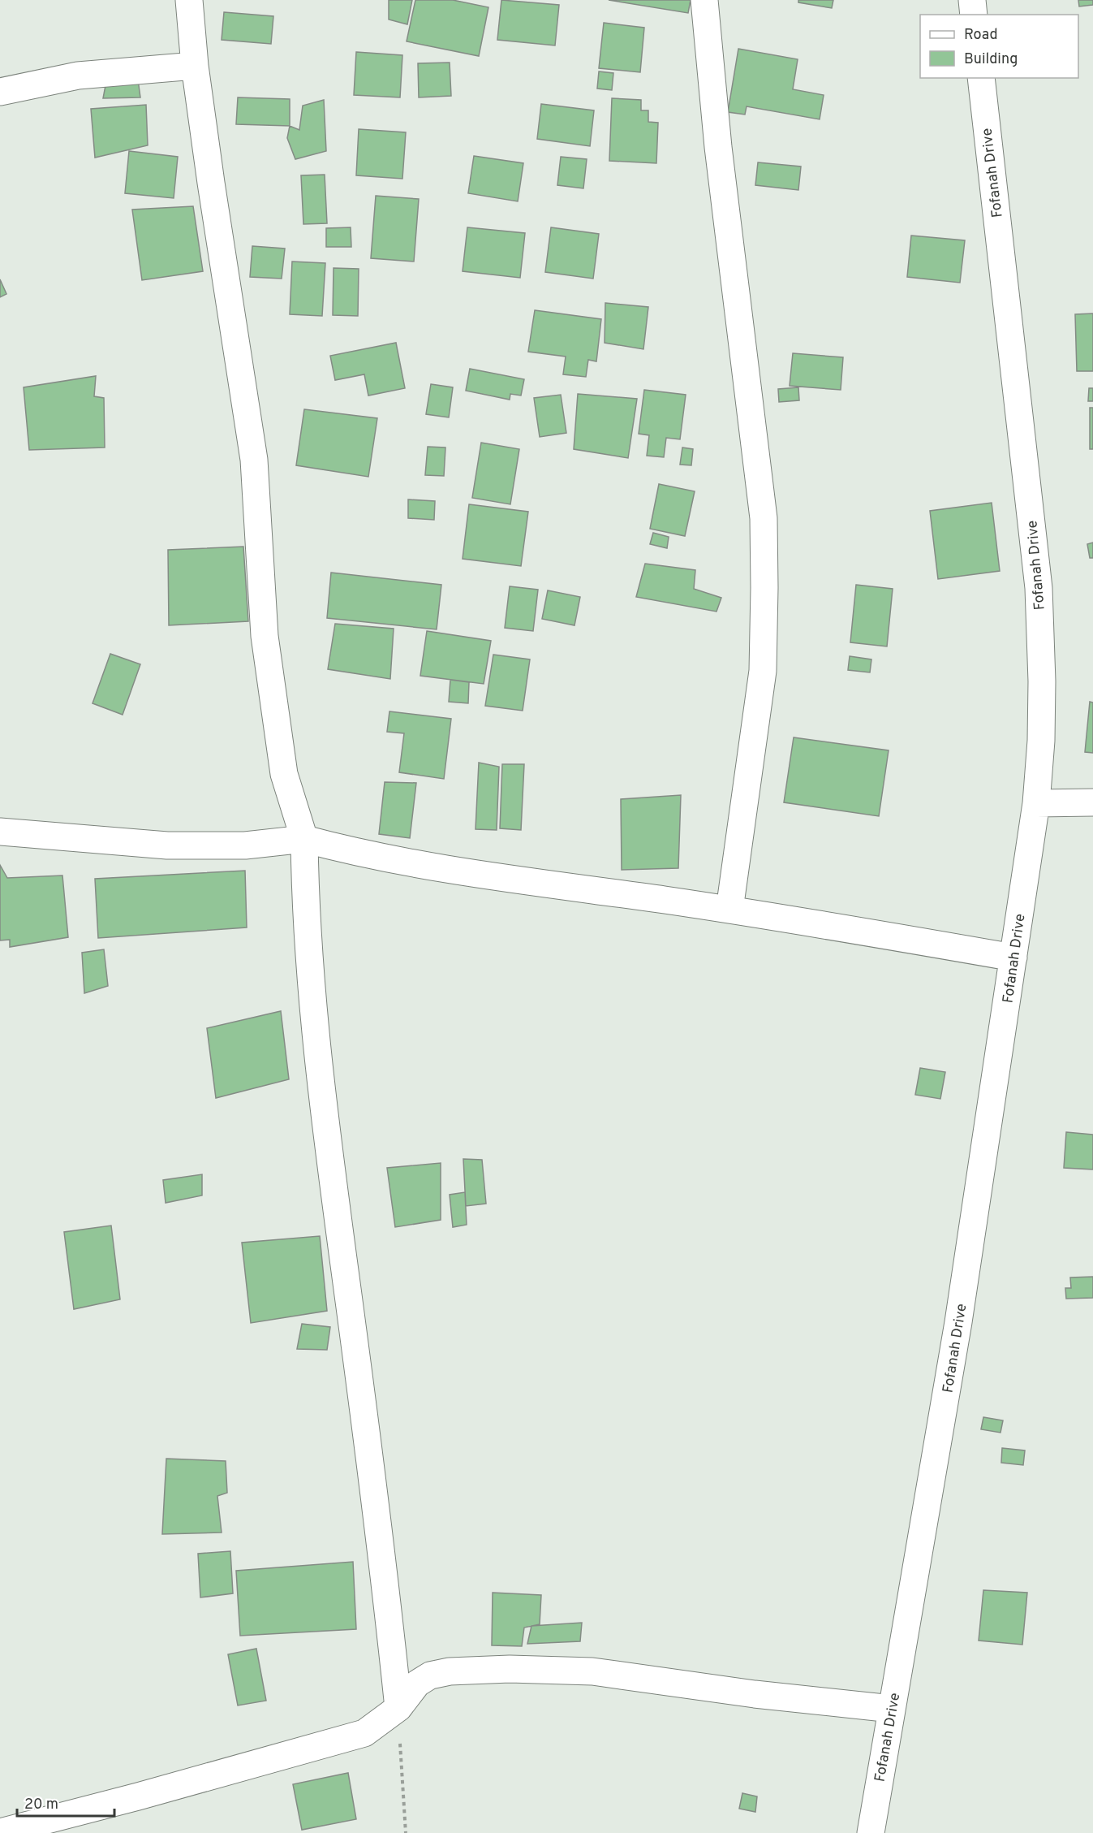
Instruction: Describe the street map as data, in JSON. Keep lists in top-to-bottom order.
{
  "streets": {
    "street": ["Fofanah Drive"]
  },
  "legend": ["Road", "Building"],
  "scale_bar": "20 m"
}
